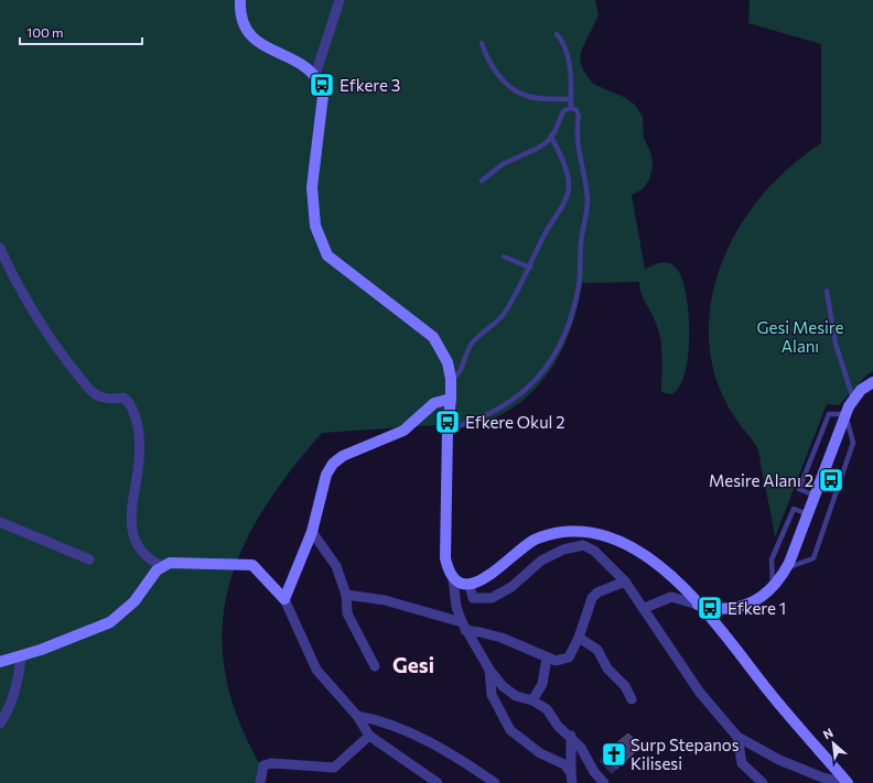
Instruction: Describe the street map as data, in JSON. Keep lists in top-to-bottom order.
{
  "districts": ["Gesi"],
  "parks": ["Gesi Mesire Alanı"],
  "places": {
    "bus stop": [
      "Efkere 3",
      "Efkere Okul 2",
      "Mesire Alanı 2",
      "Efkere 1"
    ],
    "church": ["Surp Stepanos Kilisesi"]
  },
  "scale_bar": "100 m",
  "north": "top left"
}
